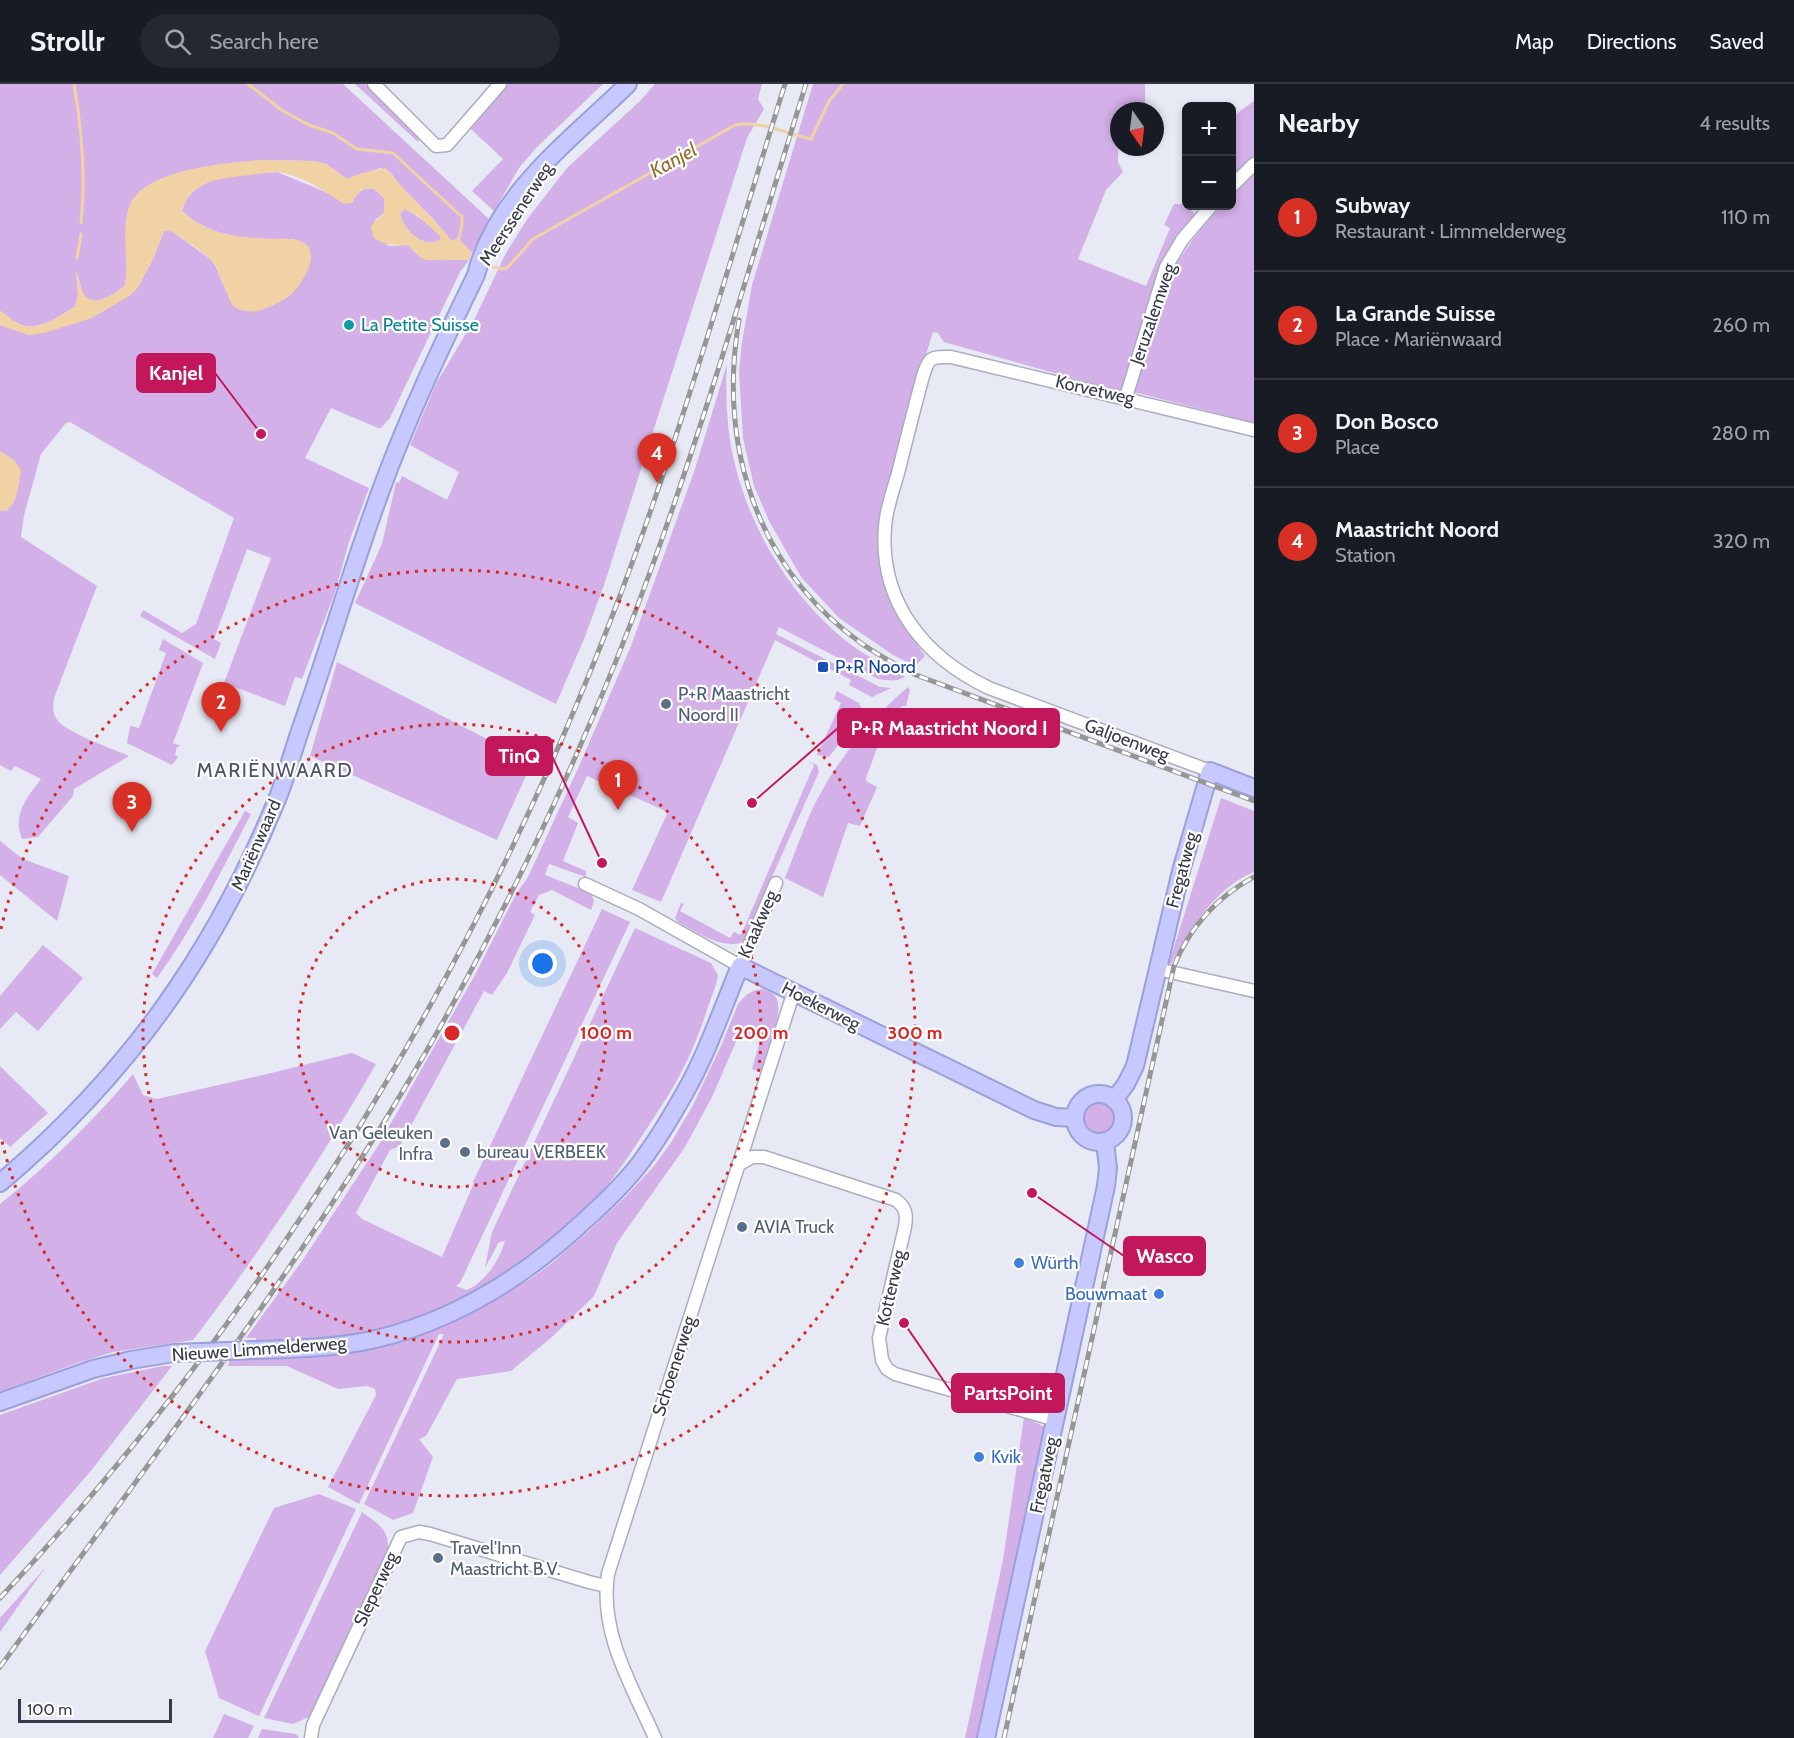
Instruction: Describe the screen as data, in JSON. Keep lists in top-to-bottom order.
{
  "streets": {
    "street": [
      "Meerssenerweg",
      "Jeruzalemweg",
      "Korvetweg",
      "Galjoenweg",
      "Mariënwaard",
      "Fregatweg",
      "Kraakweg",
      "Hoekerweg",
      "Kotterweg",
      "Nieuwe Limmelderweg",
      "Schoenerweg",
      "Sleperweg"
    ]
  },
  "crossings": [
    ["Meerssenerweg", "Mariënwaard"],
    ["Jeruzalemweg", "Korvetweg"],
    ["Korvetweg", "Galjoenweg"],
    ["Galjoenweg", "Fregatweg"],
    ["Fregatweg", "Hoekerweg"],
    ["Fregatweg", "Kotterweg"],
    ["Kraakweg", "Hoekerweg"],
    ["Kraakweg", "Nieuwe Limmelderweg"],
    ["Hoekerweg", "Nieuwe Limmelderweg"],
    ["Hoekerweg", "Schoenerweg"],
    ["Kotterweg", "Schoenerweg"],
    ["Schoenerweg", "Sleperweg"]
  ],
  "districts": ["MARIËNWAARD"],
  "water": ["Kanjel"],
  "places": {
    "other": [
      "La Petite Suisse",
      "Kanjel",
      "P+R Maastricht Noord II",
      "P+R Maastricht Noord I",
      "TinQ",
      "Van Geleuken Infra",
      "bureau VERBEEK",
      "Wasco",
      "AVIA Truck",
      "Würth",
      "Bouwmaat",
      "PartsPoint",
      "Kvik",
      "Travel'Inn Maastricht B.V."
    ],
    "transit": ["P+R Noord"]
  },
  "scale_bar": "100 m",
  "north": "bottom",
  "page": {
    "header": "Strollr",
    "search": "Search here",
    "nav": ["Map", "Directions", "Saved"],
    "heading": ["Nearby", "4 results"],
    "map_buttons": ["+", "−"],
    "list": [
      {
        "mark": "1",
        "name": "Subway",
        "note": "Restaurant · Limmelderweg",
        "value": "110 m"
      },
      {
        "mark": "2",
        "name": "La Grande Suisse",
        "note": "Place · Mariënwaard",
        "value": "260 m"
      },
      {
        "mark": "3",
        "name": "Don Bosco",
        "note": "Place",
        "value": "280 m"
      },
      {
        "mark": "4",
        "name": "Maastricht Noord",
        "note": "Station",
        "value": "320 m"
      }
    ],
    "pins": [
      "4",
      "2",
      "1",
      "3"
    ],
    "scale": "100 m"
  },
  "rings": ["100 m", "200 m", "300 m"]
}
